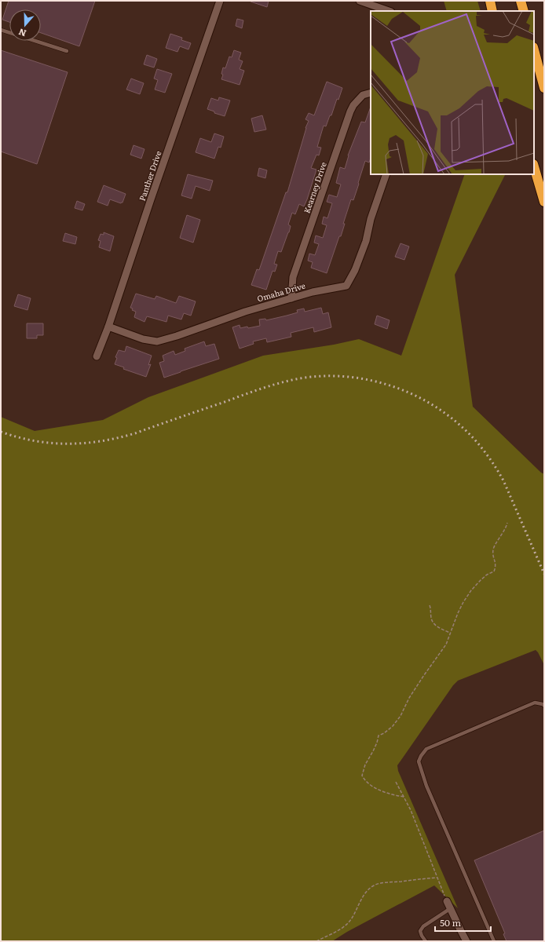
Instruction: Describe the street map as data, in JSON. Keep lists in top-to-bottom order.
{
  "streets": {
    "street": ["Panther Drive", "Kearney Drive", "Omaha Drive"]
  },
  "crossings": [
    ["Panther Drive", "Omaha Drive"],
    ["Kearney Drive", "Omaha Drive"]
  ],
  "scale_bar": "50 m",
  "north": "bottom"
}
